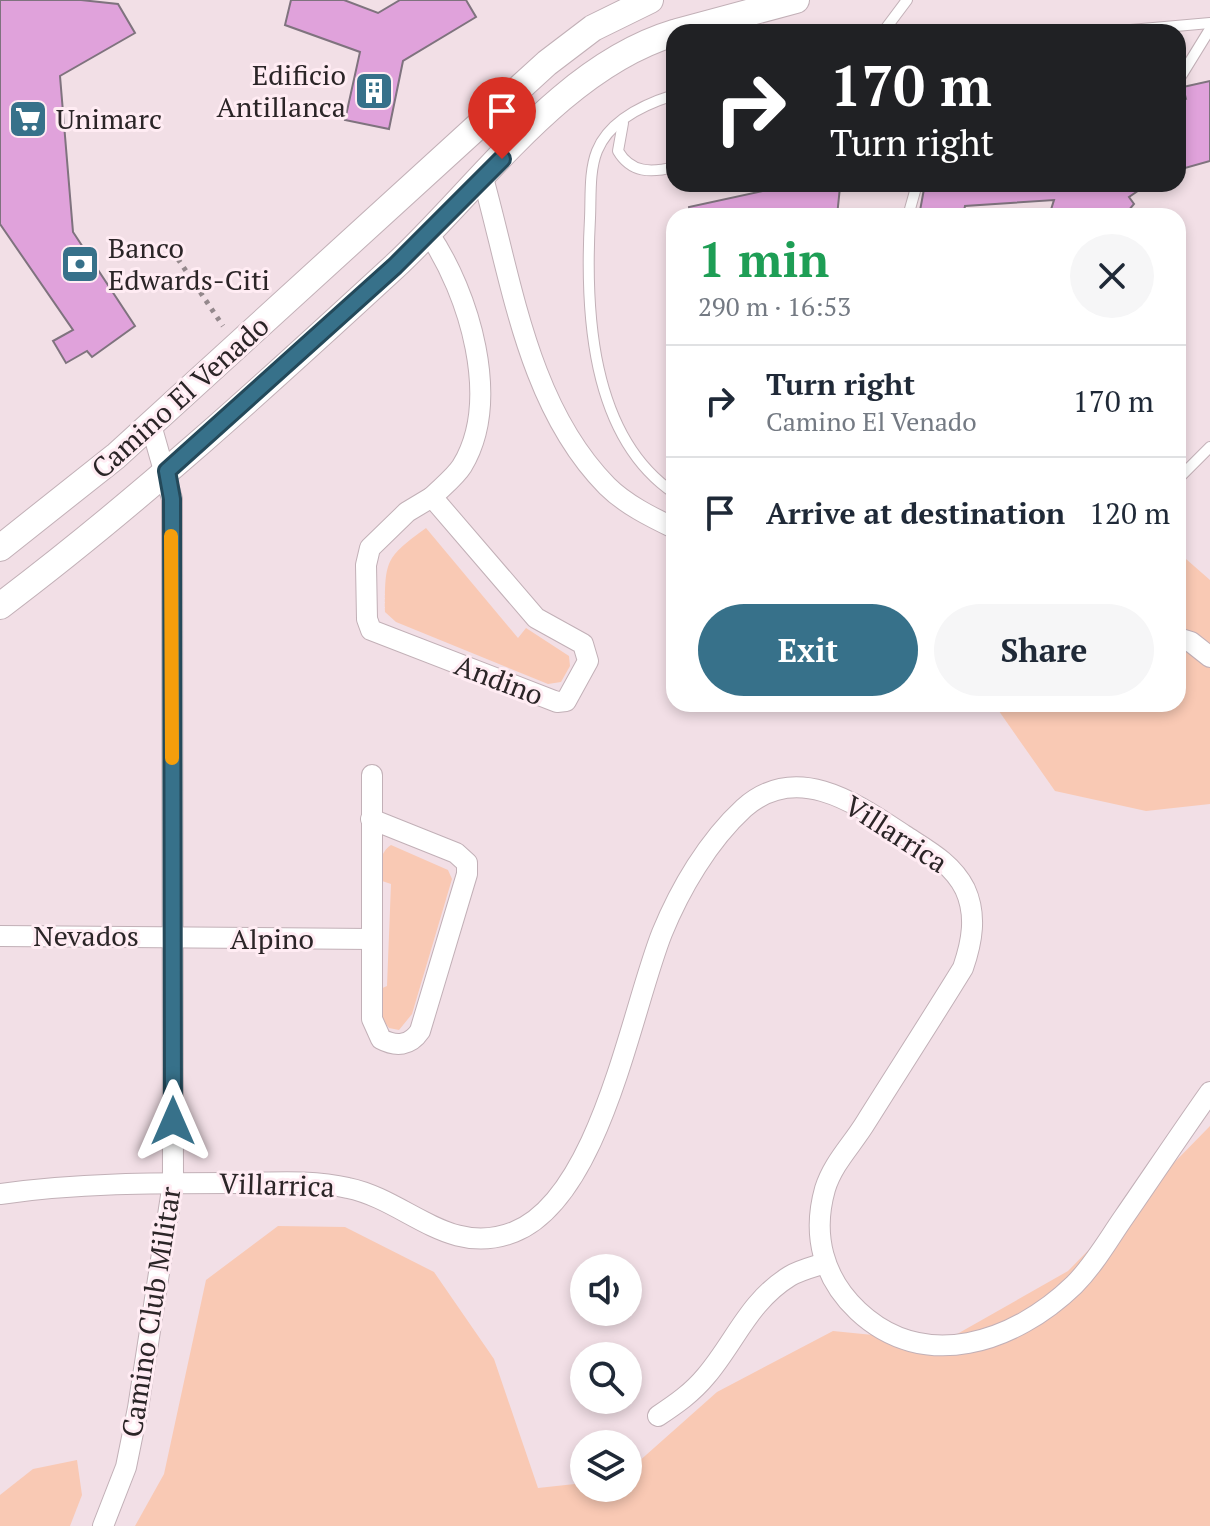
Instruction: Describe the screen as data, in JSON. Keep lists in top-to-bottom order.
{
  "streets": {
    "street": [
      "Camino El Venado",
      "Andino",
      "Villarrica",
      "Nevados",
      "Alpino",
      "Camino Club Militar"
    ]
  },
  "crossings": [
    ["Camino El Venado", "Andino"],
    ["Camino El Venado", "Camino Club Militar"],
    ["Villarrica", "Camino Club Militar"],
    ["Nevados", "Alpino"],
    ["Nevados", "Camino Club Militar"],
    ["Alpino", "Camino Club Militar"]
  ],
  "places": {
    "building": ["Edificio Antillanca"],
    "supermarket": ["Unimarc"],
    "bank": ["Banco Edwards-Citi"]
  },
  "page": {
    "turn": ["170 m", "Turn right"],
    "heading": ["1 min", "290 m · 16:53"],
    "list": [
      {
        "name": "Turn right",
        "note": "Camino El Venado",
        "value": "170 m"
      },
      {
        "name": "Arrive at destination",
        "value": "120 m"
      }
    ],
    "buttons": ["Exit", "Share"]
  }
}
